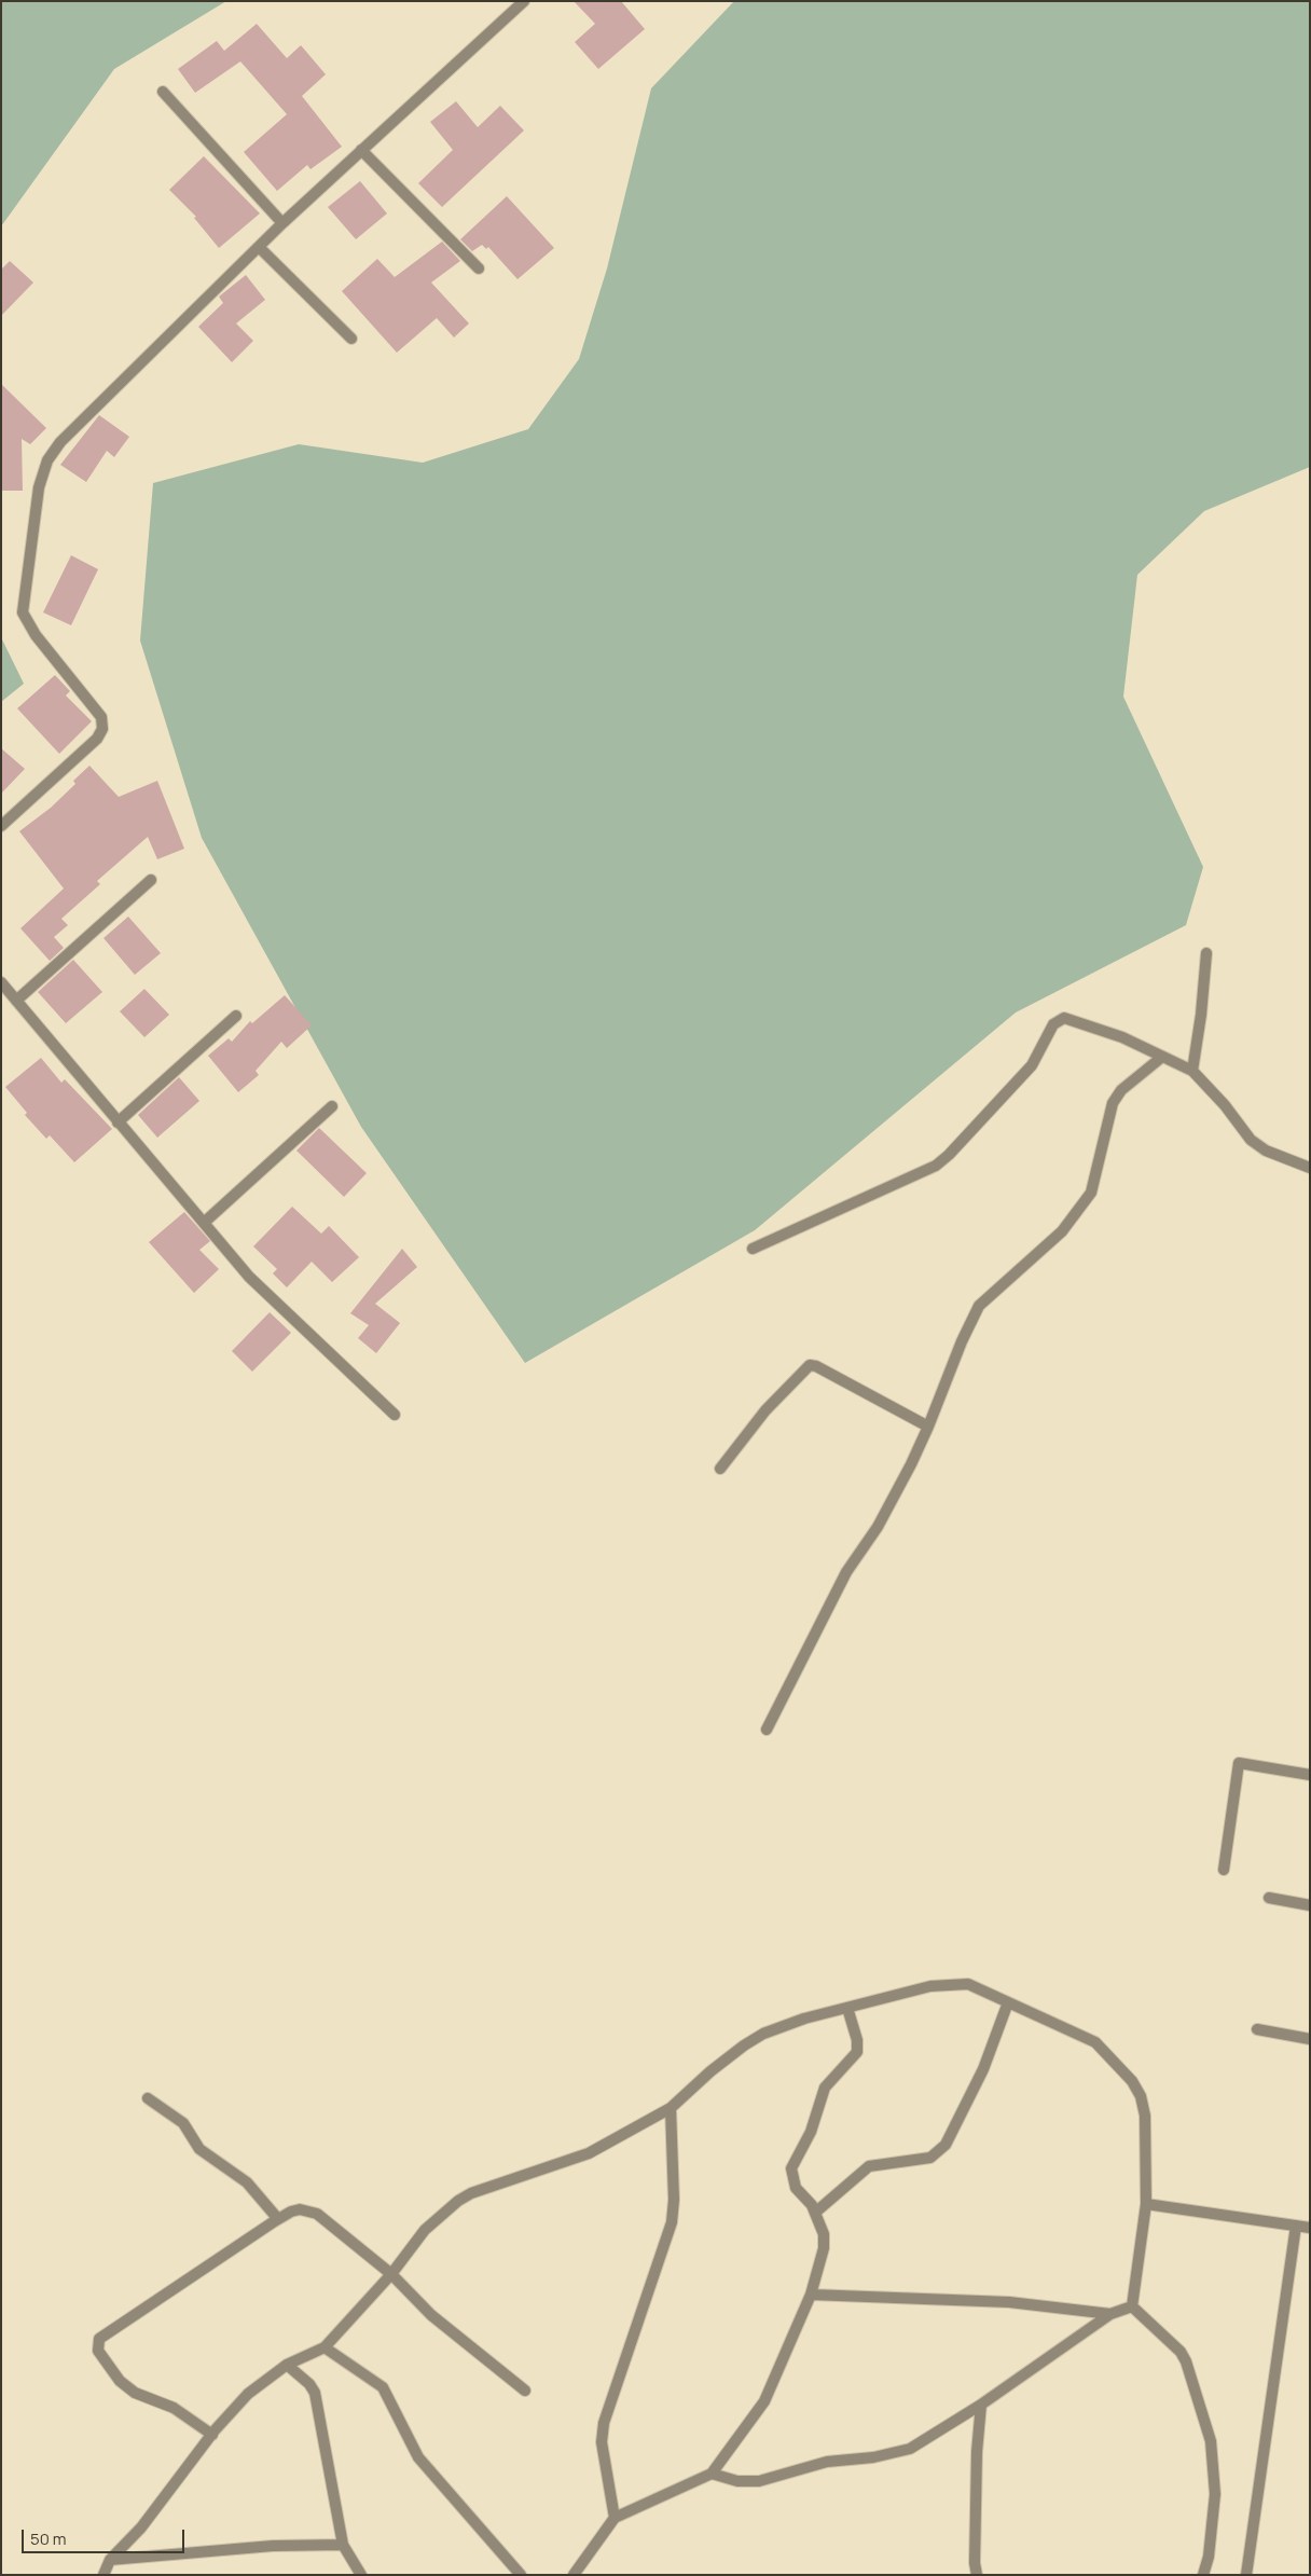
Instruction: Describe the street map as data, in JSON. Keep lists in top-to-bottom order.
{
  "scale_bar": "50 m"
}
